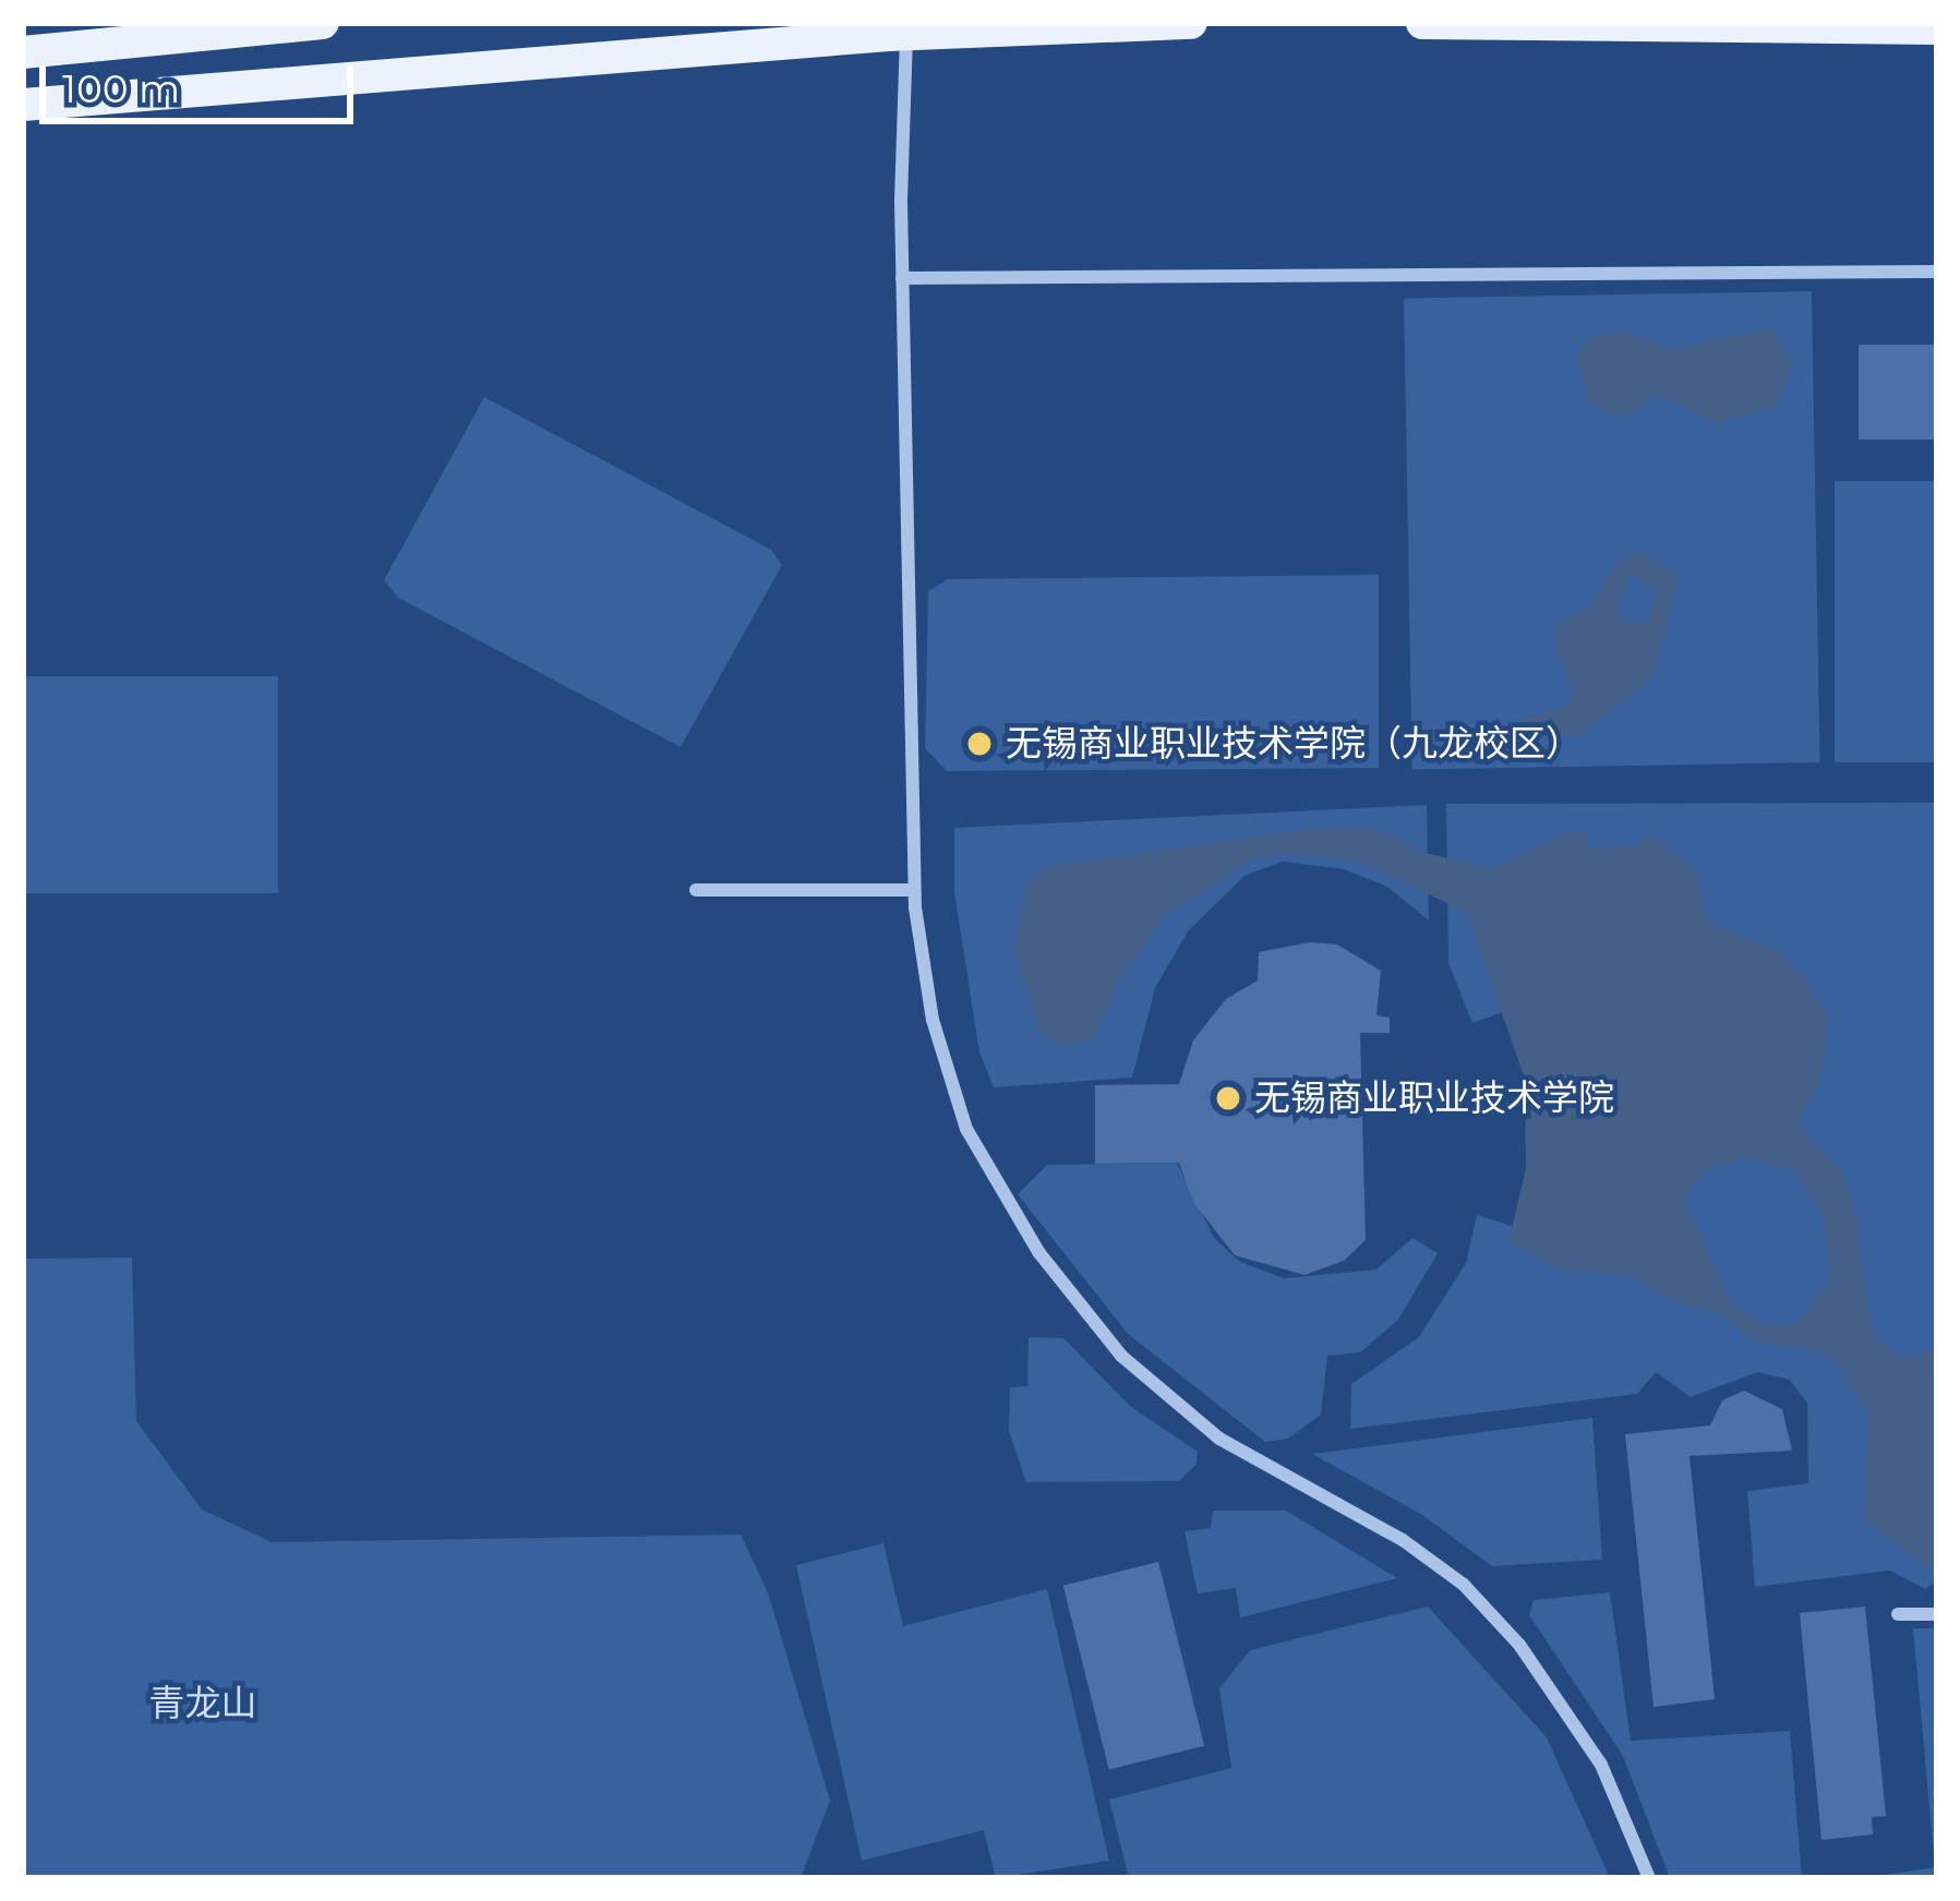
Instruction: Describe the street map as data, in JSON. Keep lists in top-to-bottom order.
{
  "parks": ["青龙山"],
  "places": ["无锡商业职业技术学院（九龙校区）", "无锡商业职业技术学院"],
  "scale_bar": "100 m"
}
